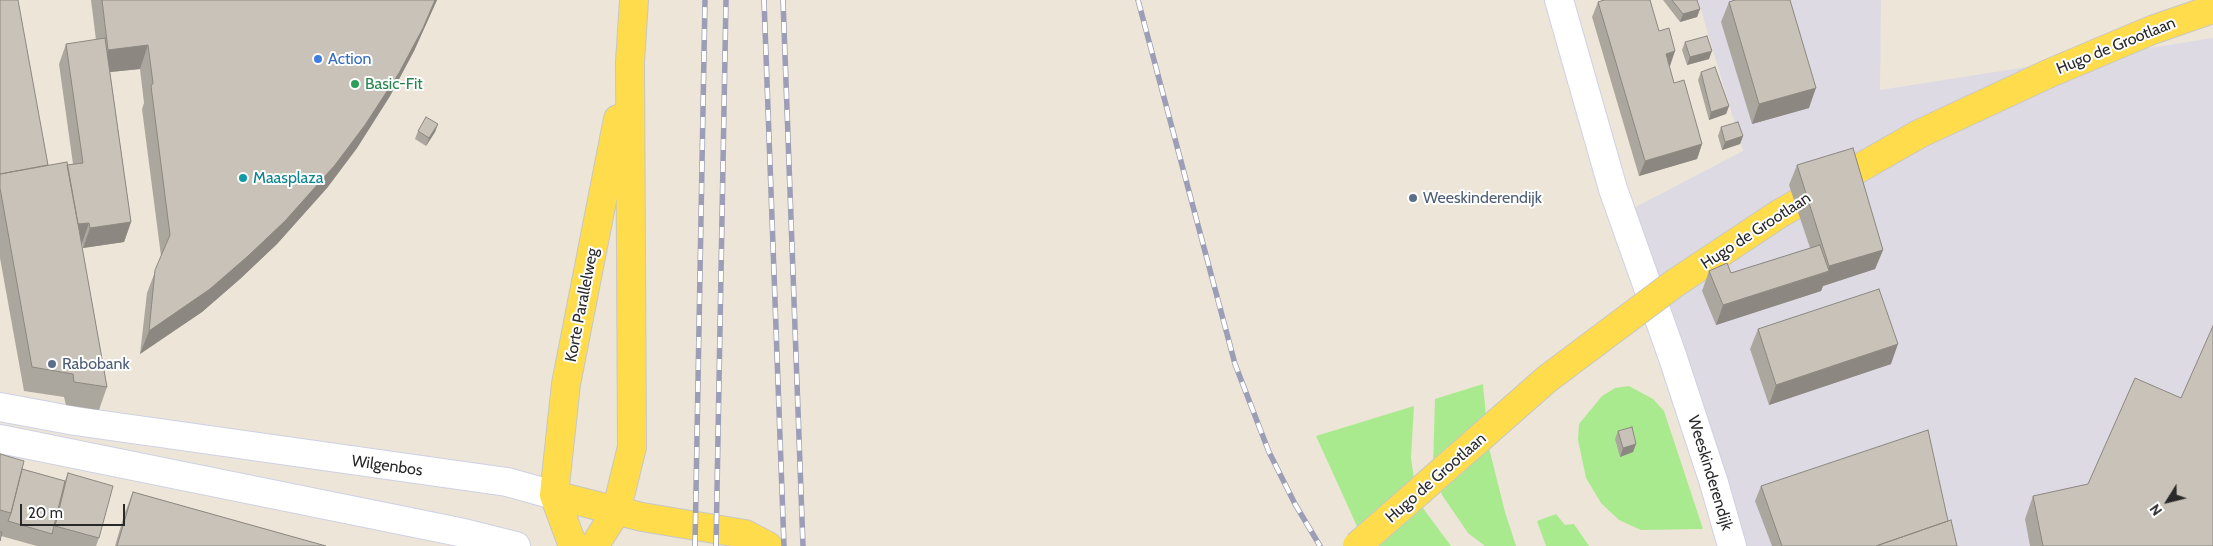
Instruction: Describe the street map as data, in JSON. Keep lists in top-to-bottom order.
{
  "streets": {
    "main road": ["Hugo de Grootlaan", "Korte Parallelweg", "Wilgenbos"],
    "street": ["Weeskinderendijk"]
  },
  "crossings": [
    ["Korte Parallelweg", "Wilgenbos"]
  ],
  "places": [
    "Action",
    "Basic-Fit",
    "Maasplaza",
    "Weeskinderendijk",
    "Rabobank"
  ],
  "scale_bar": "20 m",
  "north": "bottom left"
}
